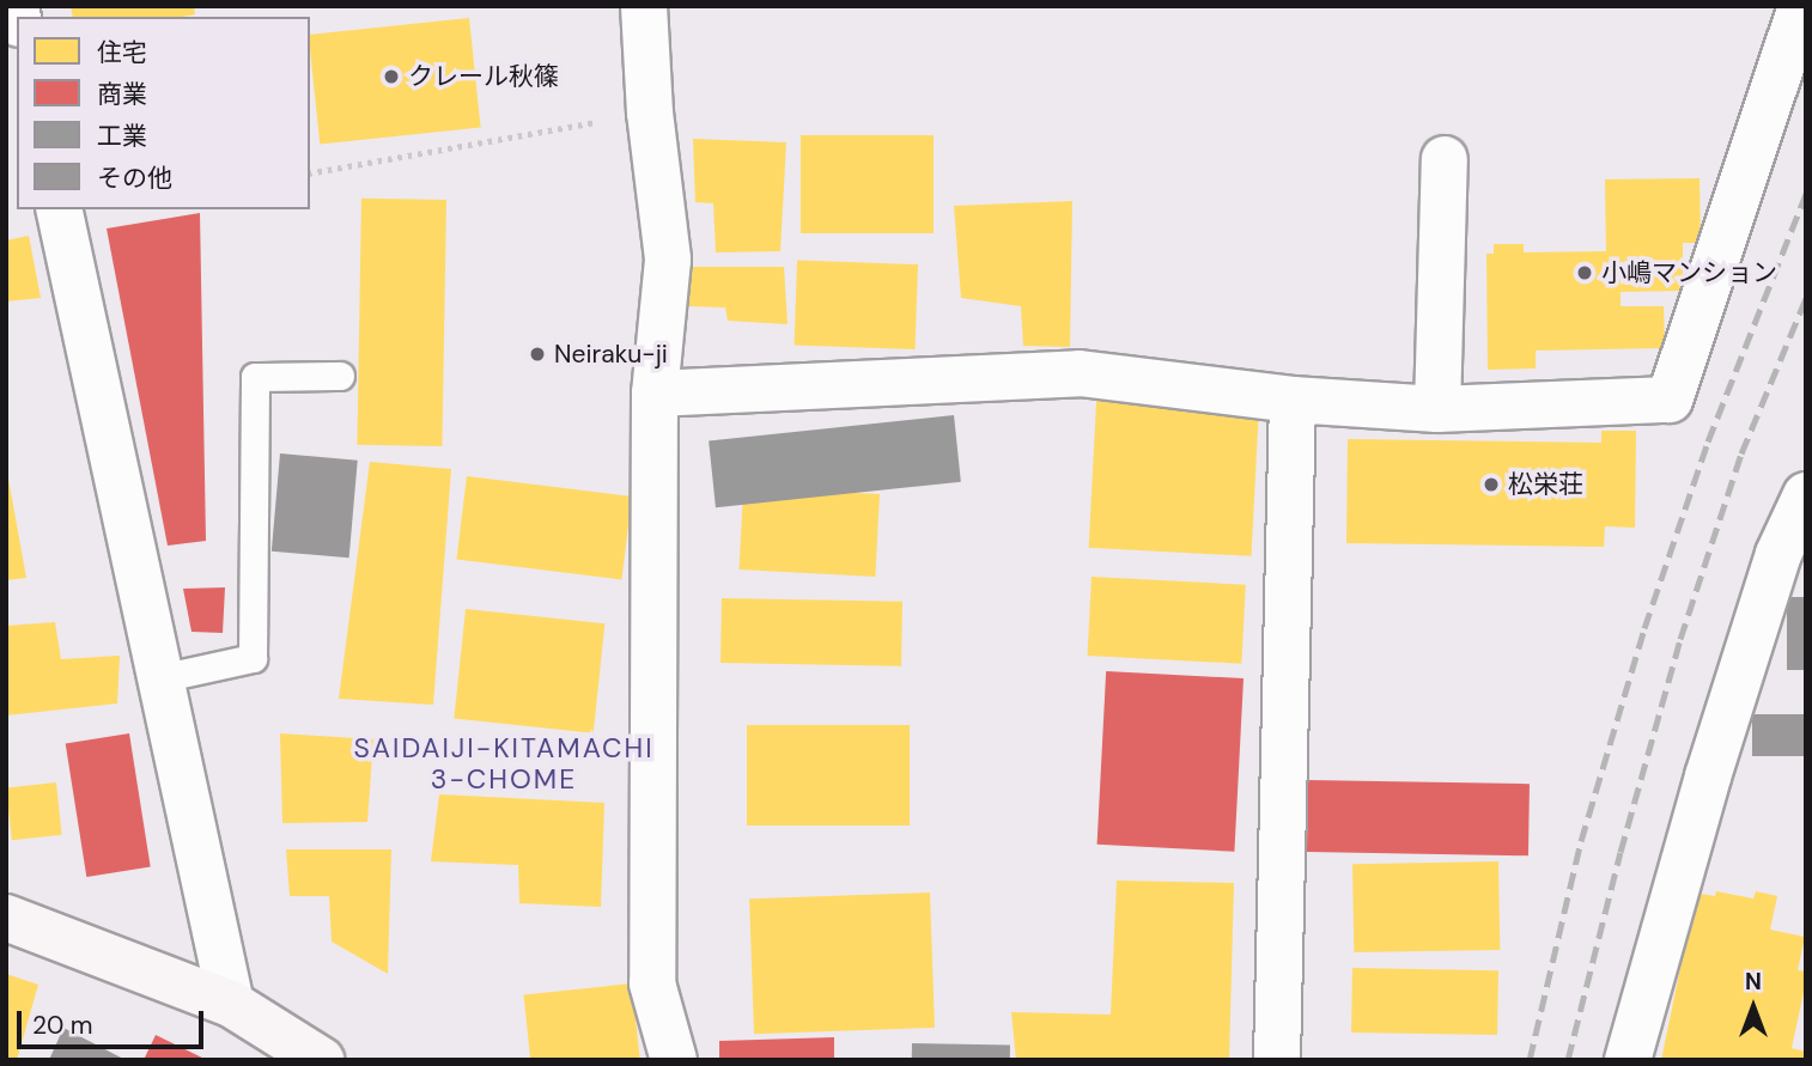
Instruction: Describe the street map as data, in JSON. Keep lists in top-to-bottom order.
{
  "districts": ["SAIDAIJI-KITAMACHI 3-CHOME"],
  "places": [
    "クレール秋篠",
    "小嶋マンション",
    "Neiraku-ji",
    "松栄荘"
  ],
  "legend": [
    "住宅",
    "商業",
    "工業",
    "その他"
  ],
  "scale_bar": "20 m",
  "north": "top"
}
